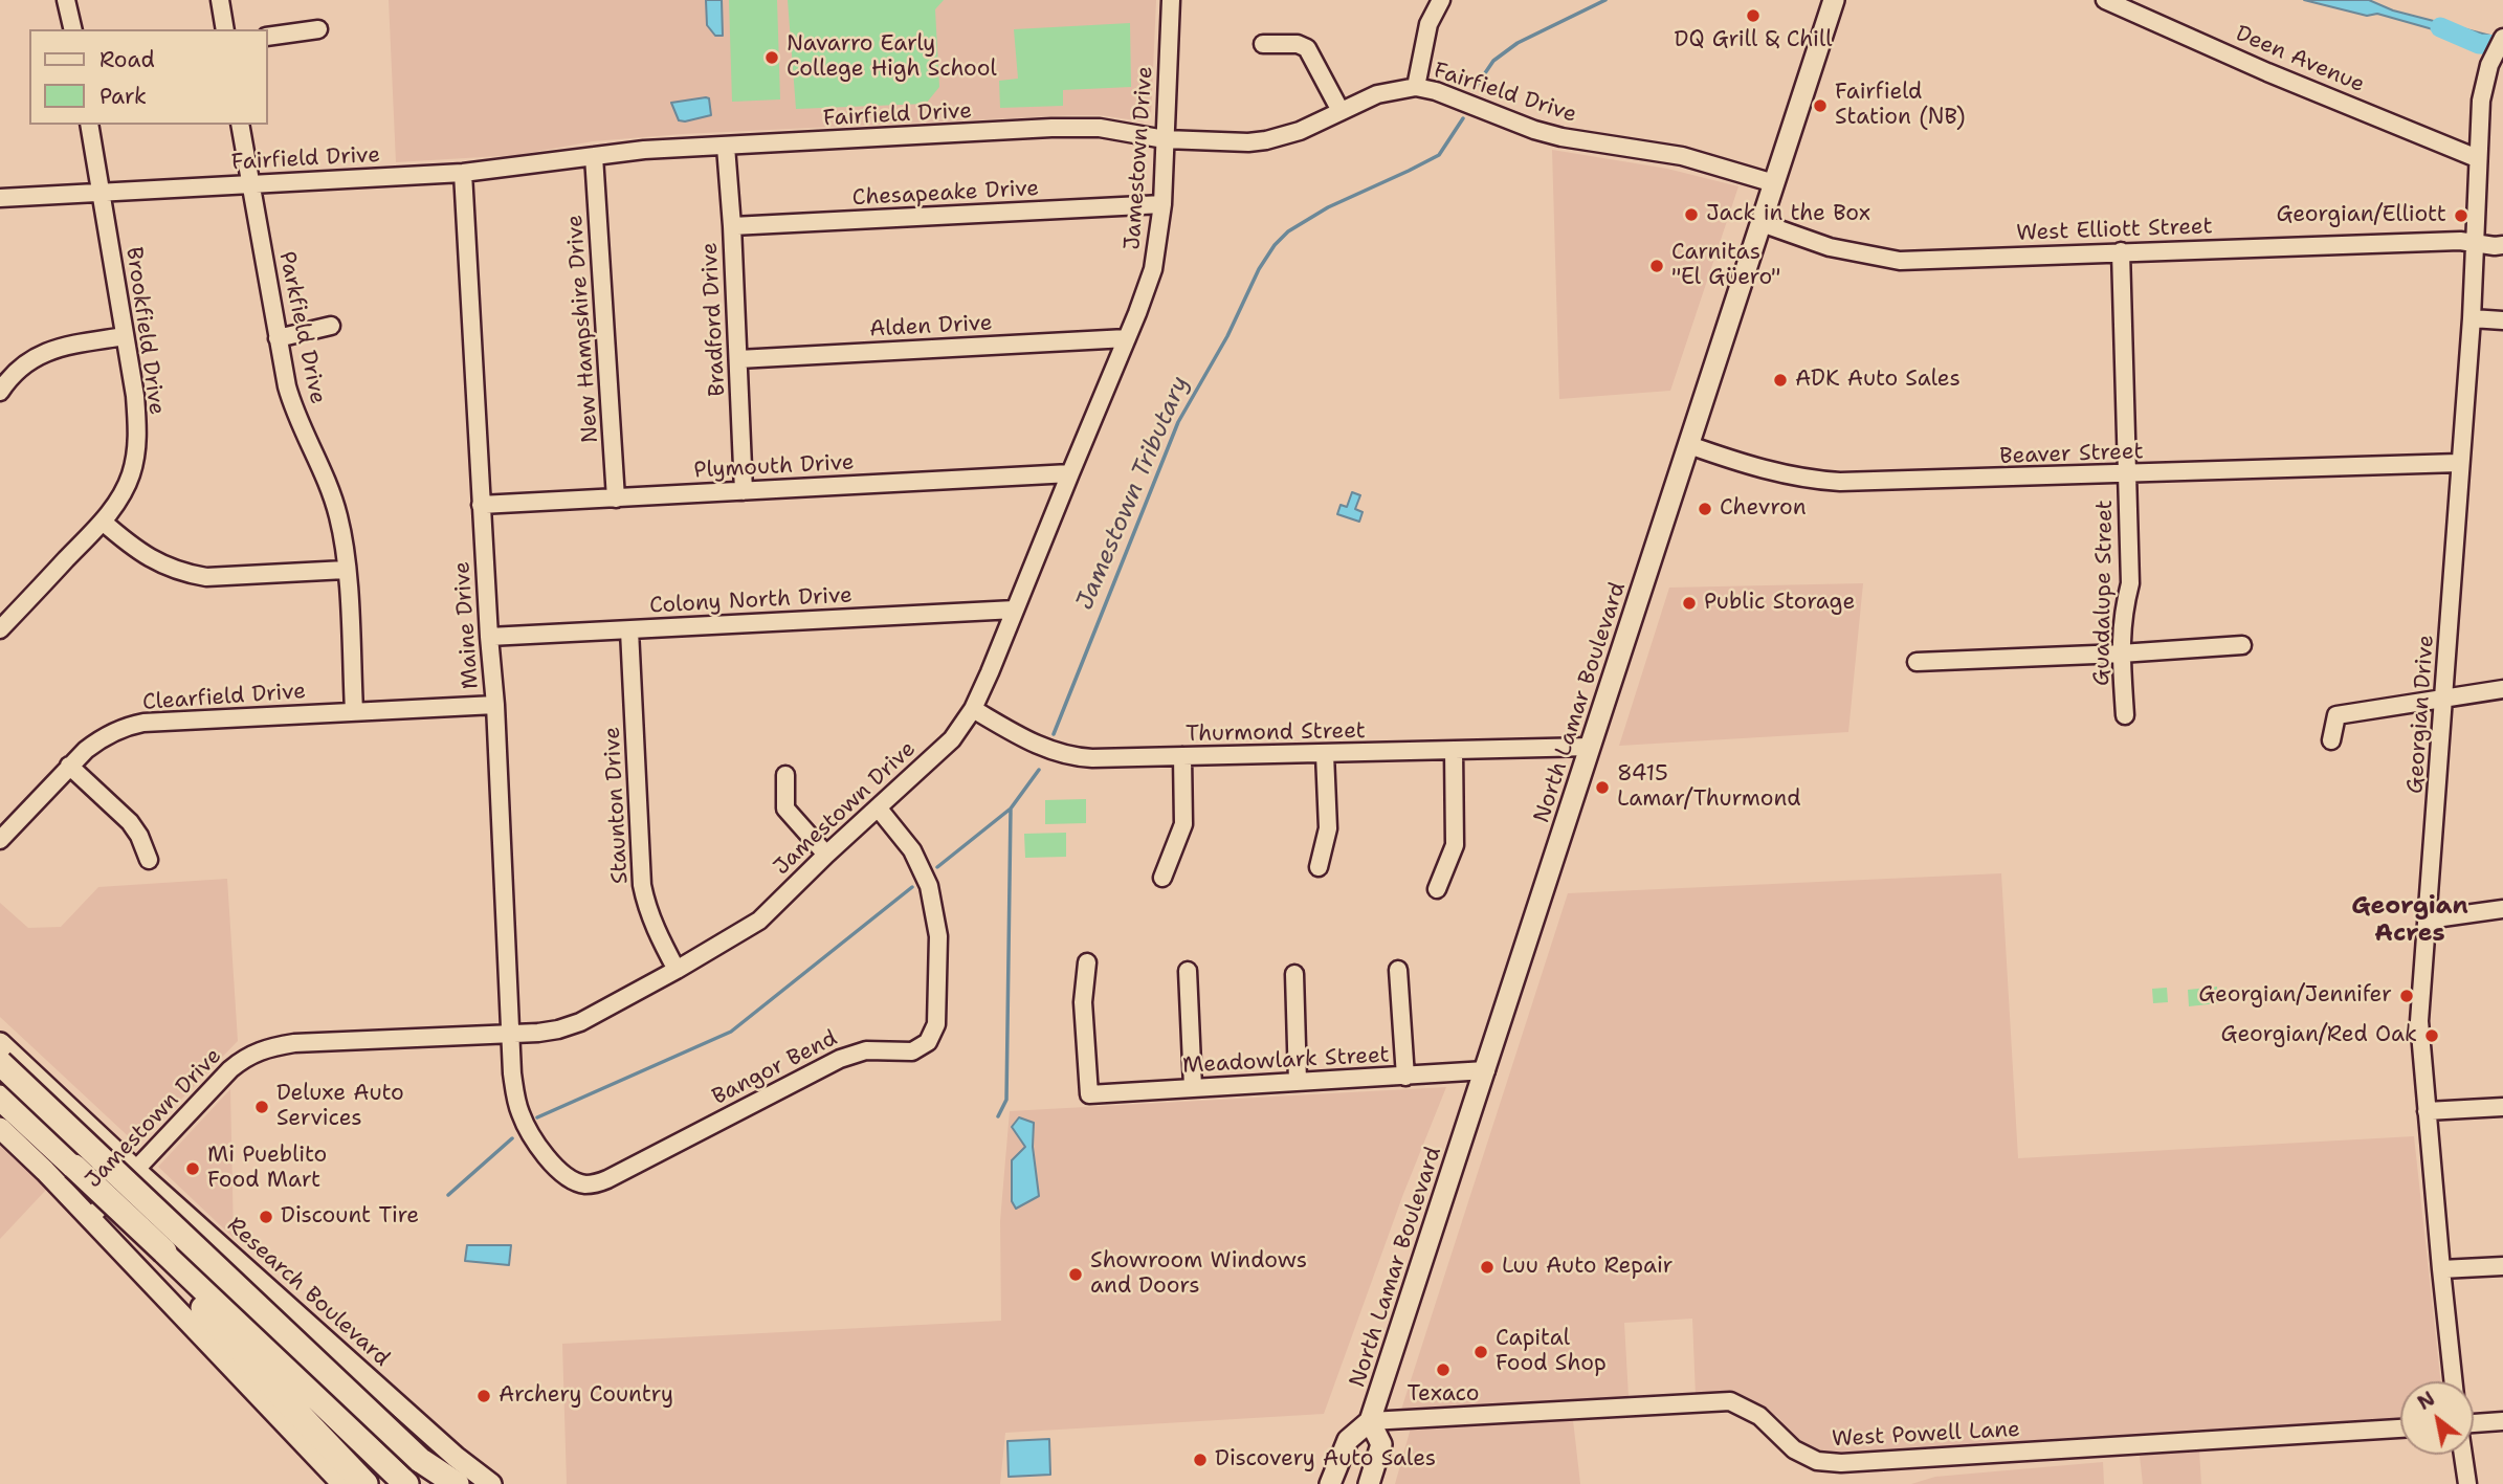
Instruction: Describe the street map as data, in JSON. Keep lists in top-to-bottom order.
{
  "streets": {
    "main road": ["North Lamar Boulevard", "Research Boulevard"],
    "street": [
      "Deen Avenue",
      "Fairfield Drive",
      "Jamestown Drive",
      "Chesapeake Drive",
      "West Elliott Street",
      "Bradford Drive",
      "Alden Drive",
      "Parkfield Drive",
      "New Hampshire Drive",
      "Brookfield Drive",
      "Beaver Street",
      "Plymouth Drive",
      "Guadalupe Street",
      "Colony North Drive",
      "Maine Drive",
      "Clearfield Drive",
      "Georgian Drive",
      "Thurmond Street",
      "Staunton Drive",
      "Meadowlark Street",
      "Bangor Bend",
      "West Powell Lane"
    ]
  },
  "crossings": [
    ["Deen Avenue", "Georgian Drive"],
    ["Fairfield Drive", "Jamestown Drive"],
    ["Fairfield Drive", "Bradford Drive"],
    ["Fairfield Drive", "Parkfield Drive"],
    ["Fairfield Drive", "New Hampshire Drive"],
    ["Fairfield Drive", "Brookfield Drive"],
    ["Fairfield Drive", "Maine Drive"],
    ["Fairfield Drive", "North Lamar Boulevard"],
    ["Jamestown Drive", "Chesapeake Drive"],
    ["Jamestown Drive", "Alden Drive"],
    ["Jamestown Drive", "Plymouth Drive"],
    ["Jamestown Drive", "Colony North Drive"],
    ["Jamestown Drive", "Maine Drive"],
    ["Jamestown Drive", "Thurmond Street"],
    ["Jamestown Drive", "Staunton Drive"],
    ["Jamestown Drive", "Bangor Bend"],
    ["Jamestown Drive", "Research Boulevard"],
    ["Chesapeake Drive", "Bradford Drive"],
    ["West Elliott Street", "Guadalupe Street"],
    ["West Elliott Street", "North Lamar Boulevard"],
    ["West Elliott Street", "Georgian Drive"],
    ["Bradford Drive", "Alden Drive"],
    ["Bradford Drive", "Plymouth Drive"],
    ["Parkfield Drive", "Clearfield Drive"],
    ["New Hampshire Drive", "Plymouth Drive"],
    ["Beaver Street", "Guadalupe Street"],
    ["Beaver Street", "North Lamar Boulevard"],
    ["Beaver Street", "Georgian Drive"],
    ["Plymouth Drive", "Maine Drive"],
    ["Colony North Drive", "Maine Drive"],
    ["Colony North Drive", "Staunton Drive"],
    ["Maine Drive", "Clearfield Drive"],
    ["Maine Drive", "Bangor Bend"],
    ["North Lamar Boulevard", "Thurmond Street"],
    ["North Lamar Boulevard", "Meadowlark Street"],
    ["North Lamar Boulevard", "West Powell Lane"]
  ],
  "districts": ["Georgian Acres"],
  "water": ["Jamestown Tributary"],
  "places": [
    "DQ Grill & Chill",
    "Navarro Early College High School",
    "Fairfield Station (NB)",
    "Jack in the Box",
    "Georgian/Elliott",
    "Carnitas \"El Güero\"",
    "ADK Auto Sales",
    "Chevron",
    "Public Storage",
    "8415 Lamar/Thurmond",
    "Georgian/Jennifer",
    "Georgian/Red Oak",
    "Deluxe Auto Services",
    "Mi Pueblito Food Mart",
    "Discount Tire",
    "Luu Auto Repair",
    "Showroom Windows and Doors",
    "Capital Food Shop",
    "Texaco",
    "Archery Country",
    "Discovery Auto Sales"
  ],
  "legend": ["Road", "Park"],
  "north": "top left"
}
